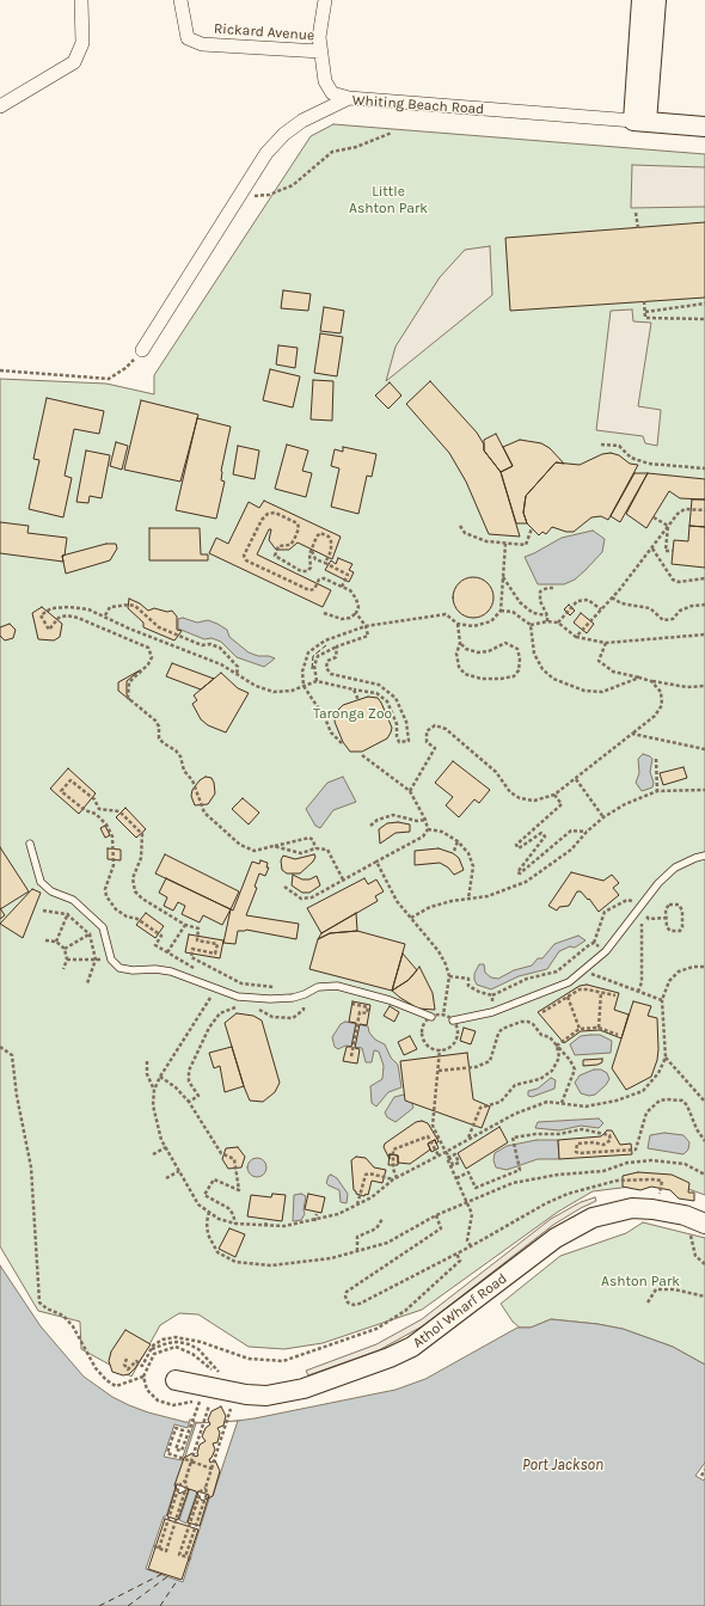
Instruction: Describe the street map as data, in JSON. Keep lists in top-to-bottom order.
{
  "streets": {
    "main road": ["Whiting Beach Road", "Athol Wharf Road"],
    "street": ["Rickard Avenue"]
  },
  "water": ["Port Jackson"],
  "parks": ["Little Ashton Park", "Taronga Zoo", "Ashton Park"]
}
